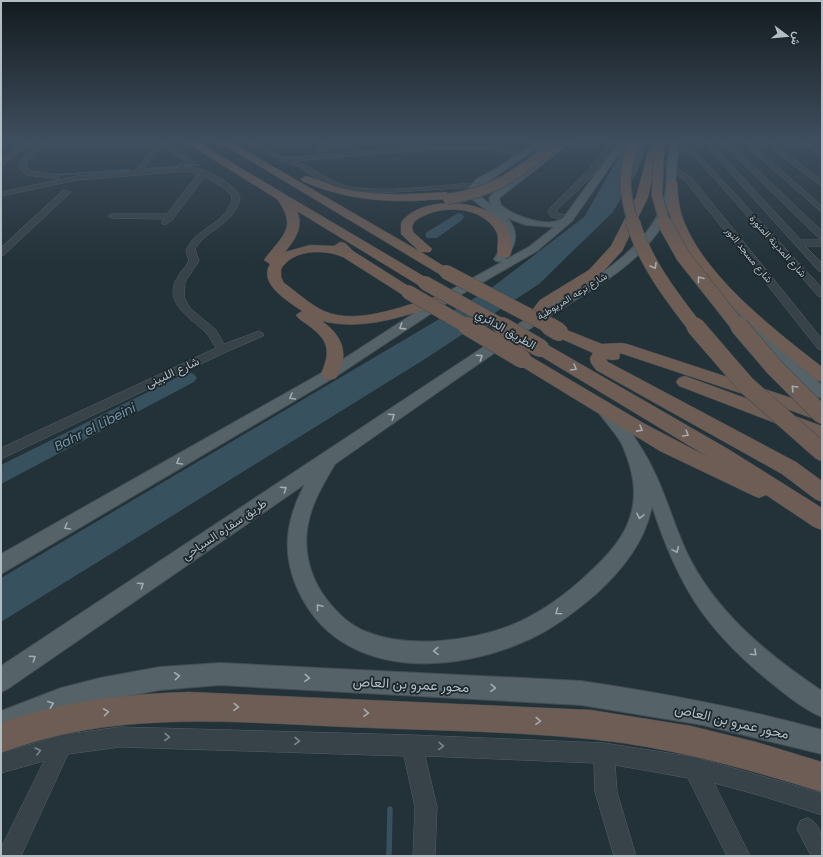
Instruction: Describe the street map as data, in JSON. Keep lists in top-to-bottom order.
{
  "streets": {
    "highway": ["الطريق الدائري"],
    "main road": ["شارع ترعه المريوطية", "طريق سقاره السياحى", "محور عمرو بن العاص"],
    "street": ["شارع المدينة المنورة", "شارع مسجد النور", "شارع اللبينى"]
  },
  "crossings": [
    ["شارع ترعه المريوطية", "طريق سقاره السياحى"]
  ],
  "one_way": ["محور عمرو بن العاص"],
  "water": ["Bahr el Libeini"],
  "north": "right"
}
